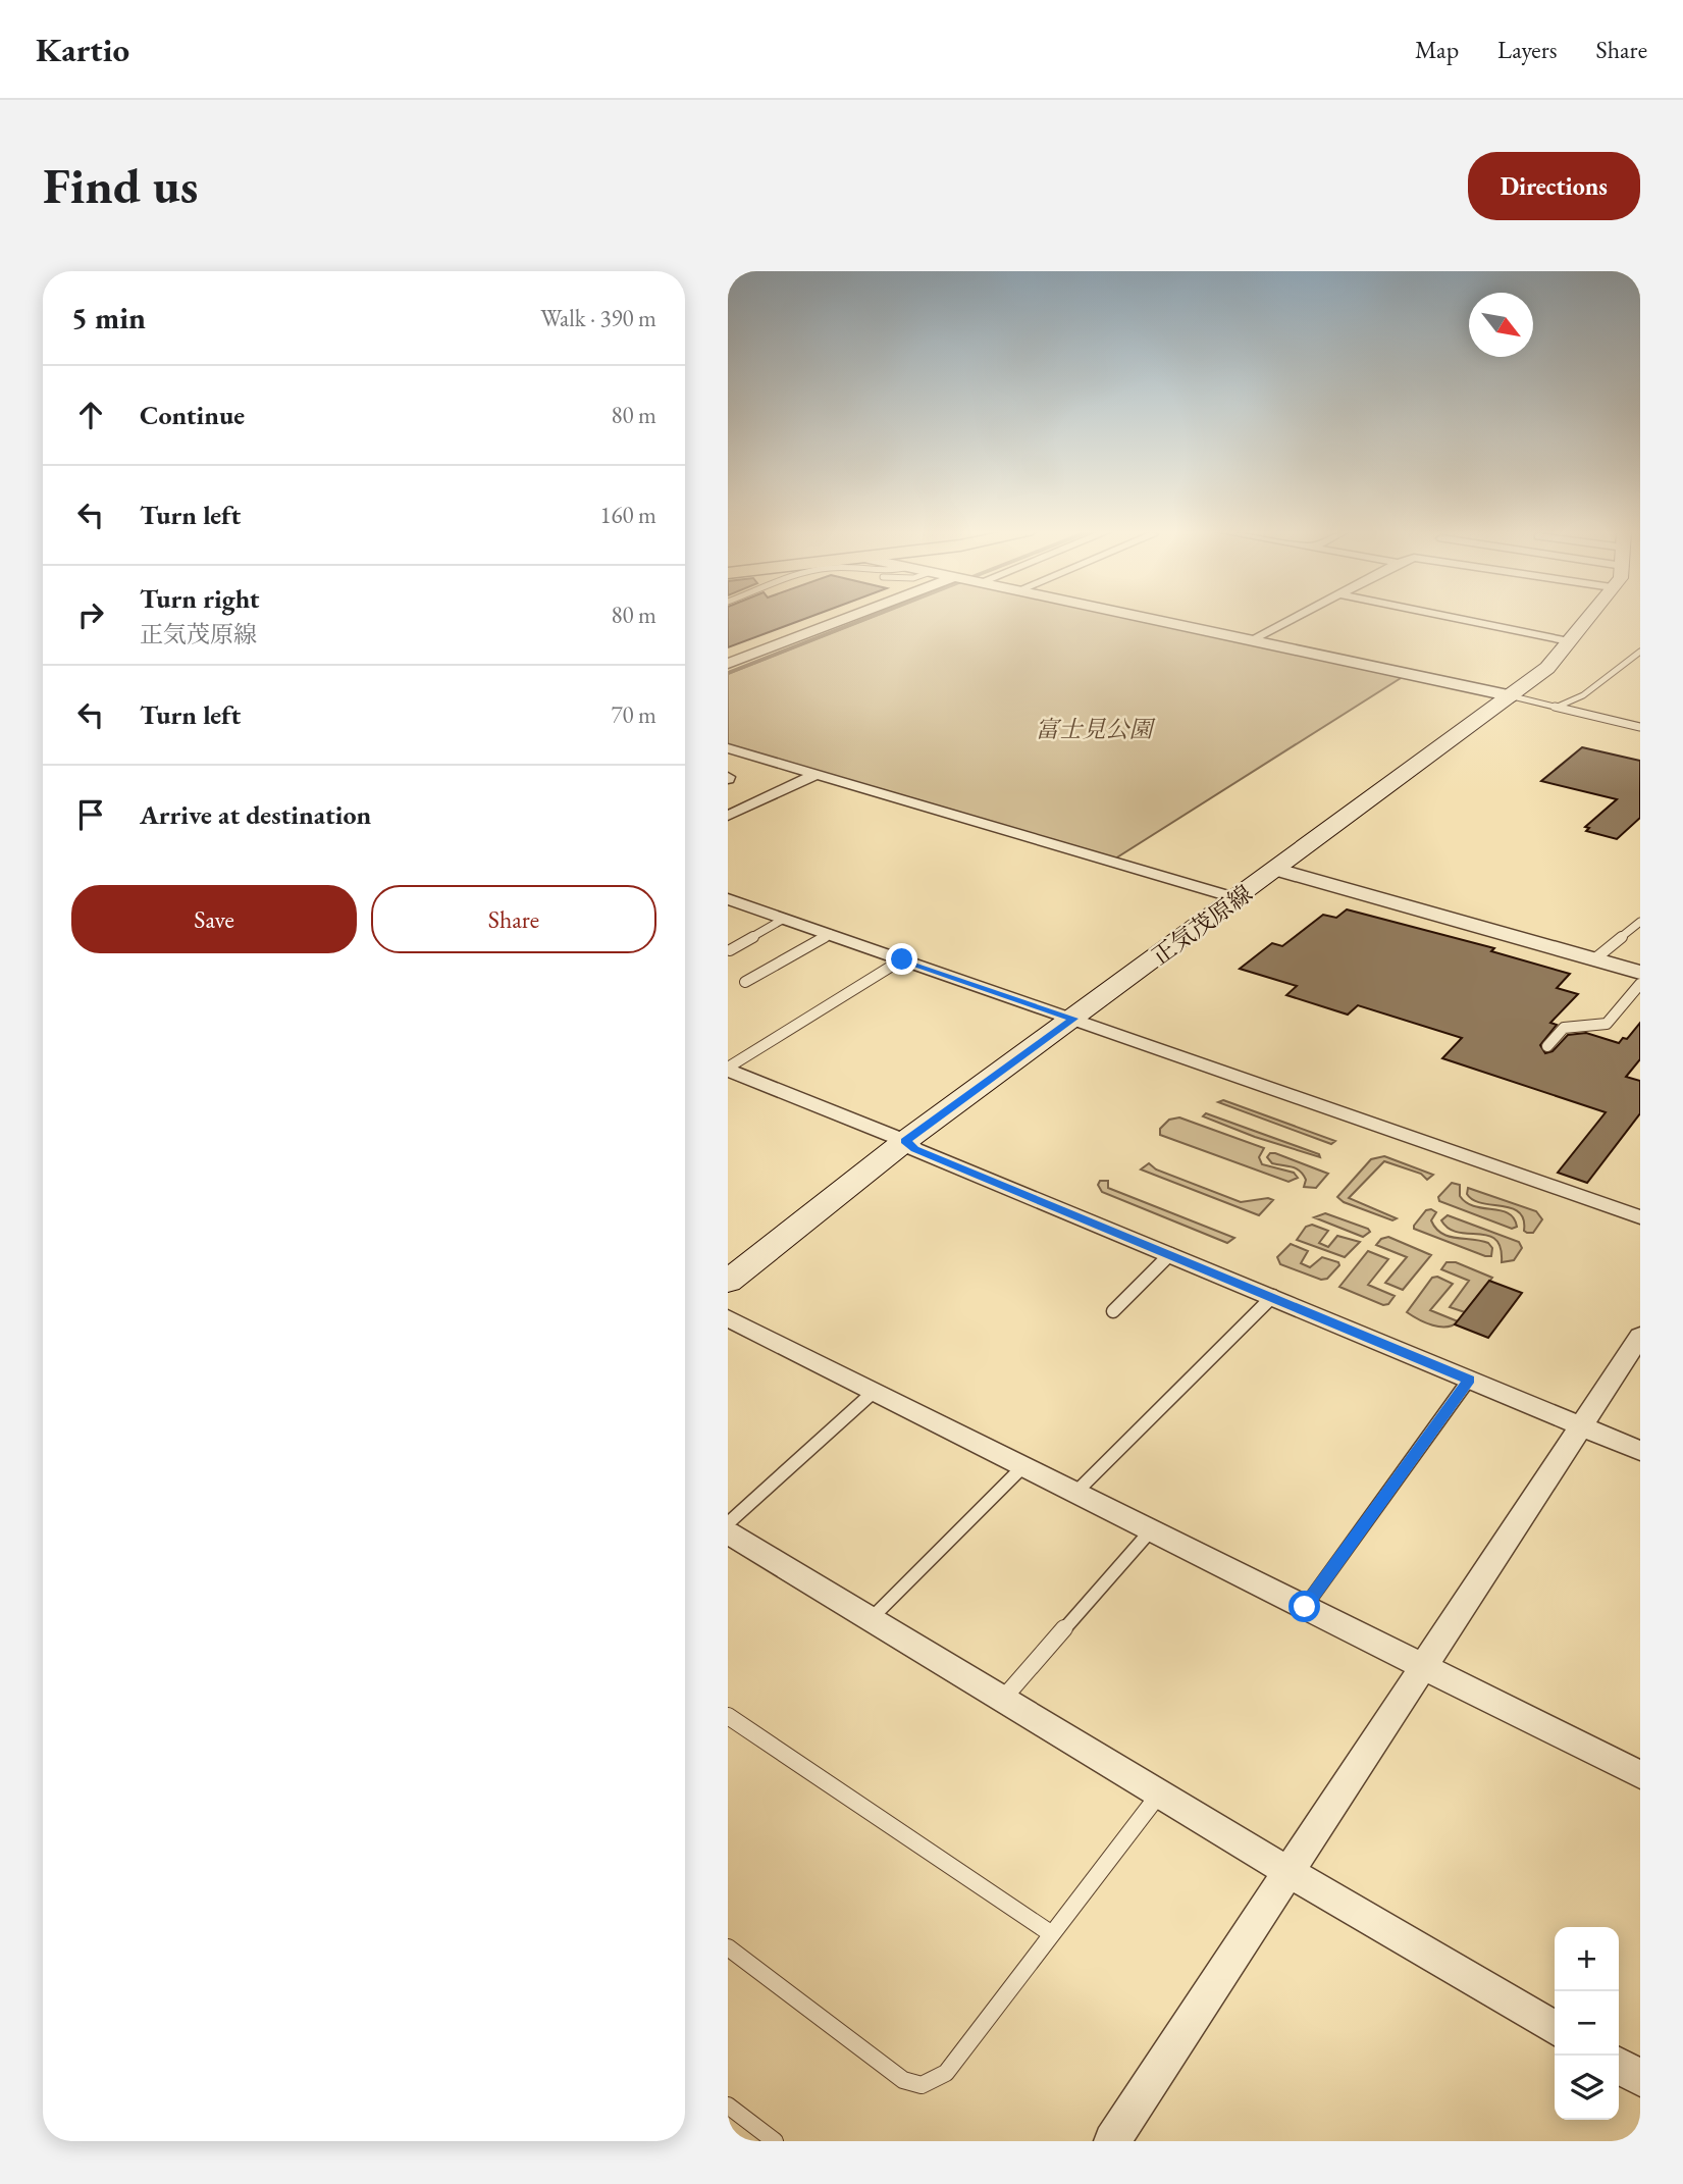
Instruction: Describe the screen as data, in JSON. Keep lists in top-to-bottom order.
{
  "streets": {
    "main road": ["正気茂原線"]
  },
  "parks": ["富士見公園"],
  "north": "bottom right",
  "page": {
    "header": "Kartio",
    "nav": ["Map", "Layers", "Share"],
    "buttons": [
      "Directions",
      ["Save", "Share"]
    ],
    "title": "Find us",
    "heading": ["5 min", "Walk · 390 m"],
    "list": [
      ["Continue", "80 m"],
      ["Turn left", "160 m"],
      ["Turn right", "正気茂原線", "80 m"],
      ["Turn left", "70 m"],
      "Arrive at destination"
    ],
    "map_buttons": ["+", "−"]
  }
}
